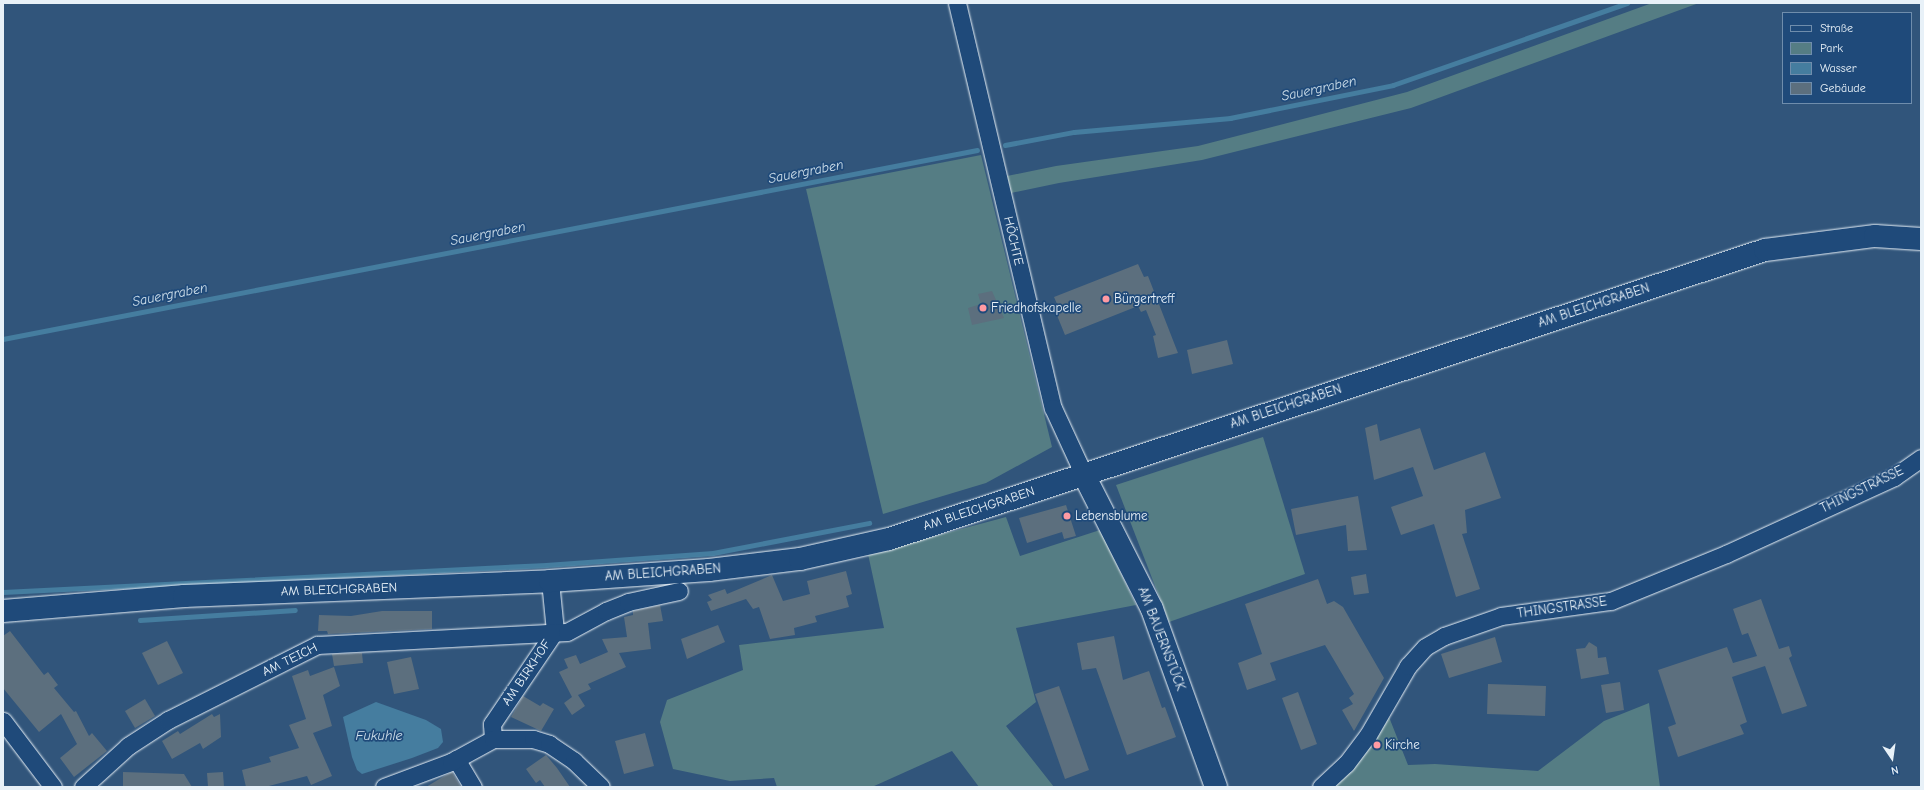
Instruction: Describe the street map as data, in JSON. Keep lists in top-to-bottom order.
{
  "streets": {
    "street": [
      "HÖCHTE",
      "AM BLEICHGRABEN",
      "THINGSTRASSE",
      "AM BAUERNSTÜCK",
      "AM TEICH",
      "AM BIRKHOF"
    ]
  },
  "crossings": [
    ["HÖCHTE", "AM BLEICHGRABEN"],
    ["HÖCHTE", "AM BAUERNSTÜCK"],
    ["AM BLEICHGRABEN", "AM BAUERNSTÜCK"],
    ["AM BLEICHGRABEN", "AM BIRKHOF"],
    ["AM TEICH", "AM BIRKHOF"]
  ],
  "water": ["Sauergraben", "Fukuhle"],
  "places": [
    "Bürgertreff",
    "Friedhofskapelle",
    "Lebensblume",
    "Kirche"
  ],
  "legend": [
    "Straße",
    "Park",
    "Wasser",
    "Gebäude"
  ],
  "north": "bottom"
}
